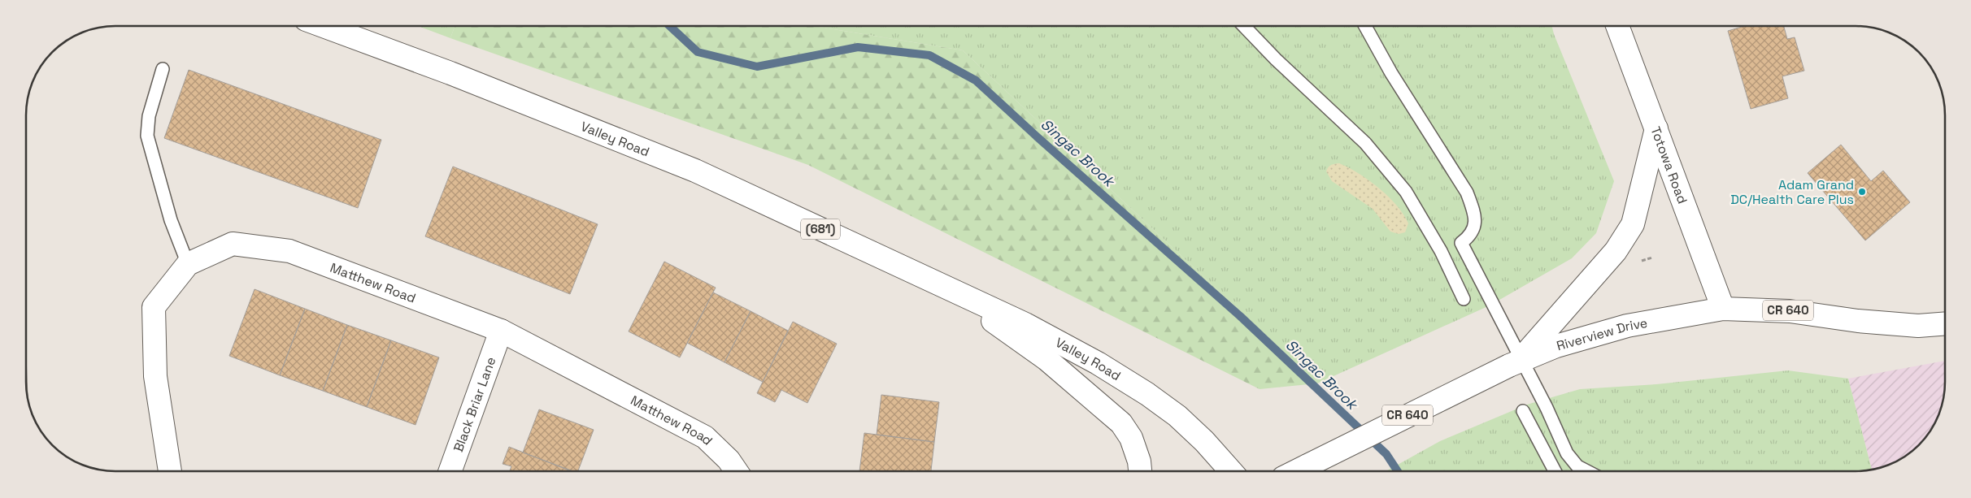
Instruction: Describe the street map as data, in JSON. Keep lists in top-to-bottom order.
{
  "streets": {
    "main road": [
      "Valley Road",
      "Totowa Road",
      "(681)",
      "Matthew Road",
      "CR 640",
      "Riverview Drive",
      "Black Briar Lane"
    ]
  },
  "crossings": [
    ["Totowa Road", "Riverview Drive"],
    ["Matthew Road", "Black Briar Lane"]
  ],
  "water": ["Singac Brook"],
  "places": ["Adam Grand DC/Health Care Plus"]
}
